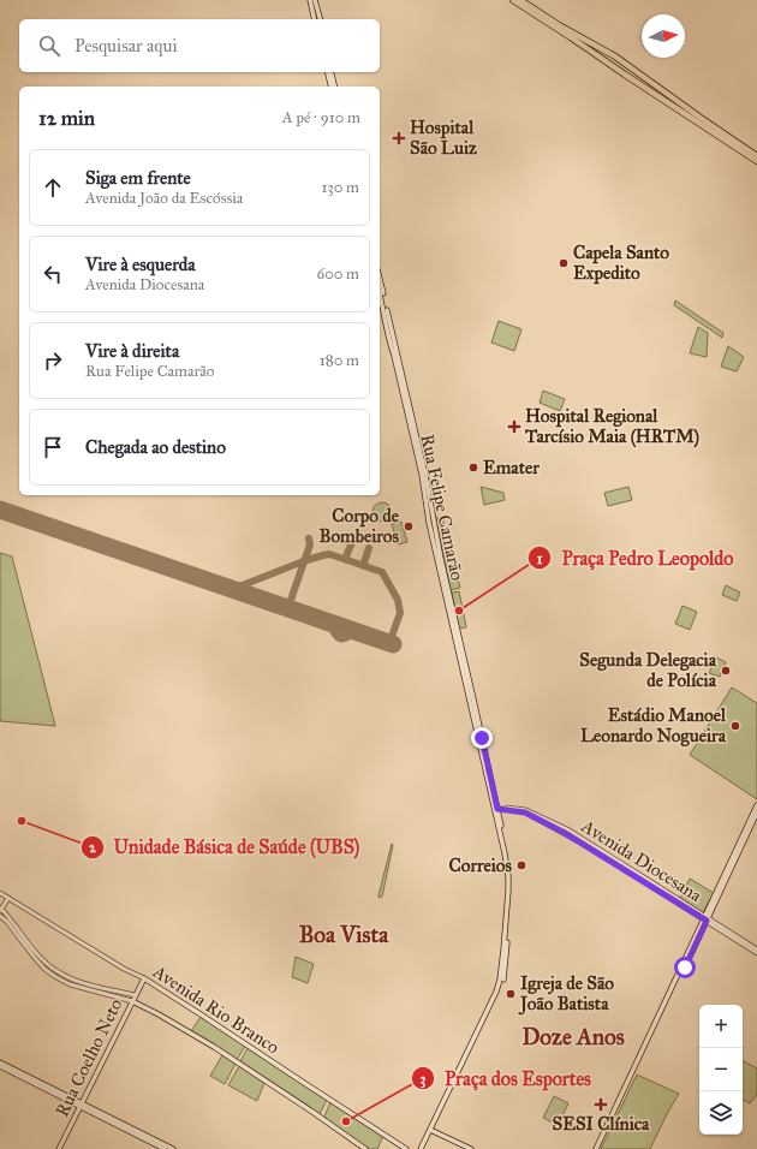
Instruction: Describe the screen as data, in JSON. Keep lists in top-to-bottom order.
{
  "streets": {
    "main road": ["Rua Felipe Camarão", "Avenida Rio Branco", "Rua Coelho Neto"],
    "street": ["Avenida Diocesana"]
  },
  "crossings": [
    ["Rua Felipe Camarão", "Avenida Diocesana"],
    ["Avenida Rio Branco", "Rua Coelho Neto"]
  ],
  "districts": ["Boa Vista", "Doze Anos"],
  "places": {
    "health": ["Hospital São Luiz", "Hospital Regional Tarcísio Maia (HRTM)", "SESI Clínica"],
    "other": [
      "Capela Santo Expedito",
      "Emater",
      "Corpo de Bombeiros",
      "Praça Pedro Leopoldo",
      "Segunda Delegacia de Polícia",
      "Estádio Manoel Leonardo Nogueira",
      "Unidade Básica de Saúde (UBS)",
      "Correios",
      "Igreja de São João Batista",
      "Praça dos Esportes"
    ]
  },
  "north": "right",
  "page": {
    "search": "Pesquisar aqui",
    "heading": ["12 min", "A pé · 910 m"],
    "list": [
      ["Siga em frente", "Avenida João da Escóssia", "130 m"],
      ["Vire à esquerda", "Avenida Diocesana", "600 m"],
      ["Vire à direita", "Rua Felipe Camarão", "180 m"],
      "Chegada ao destino"
    ],
    "map_buttons": ["+", "−"]
  }
}
